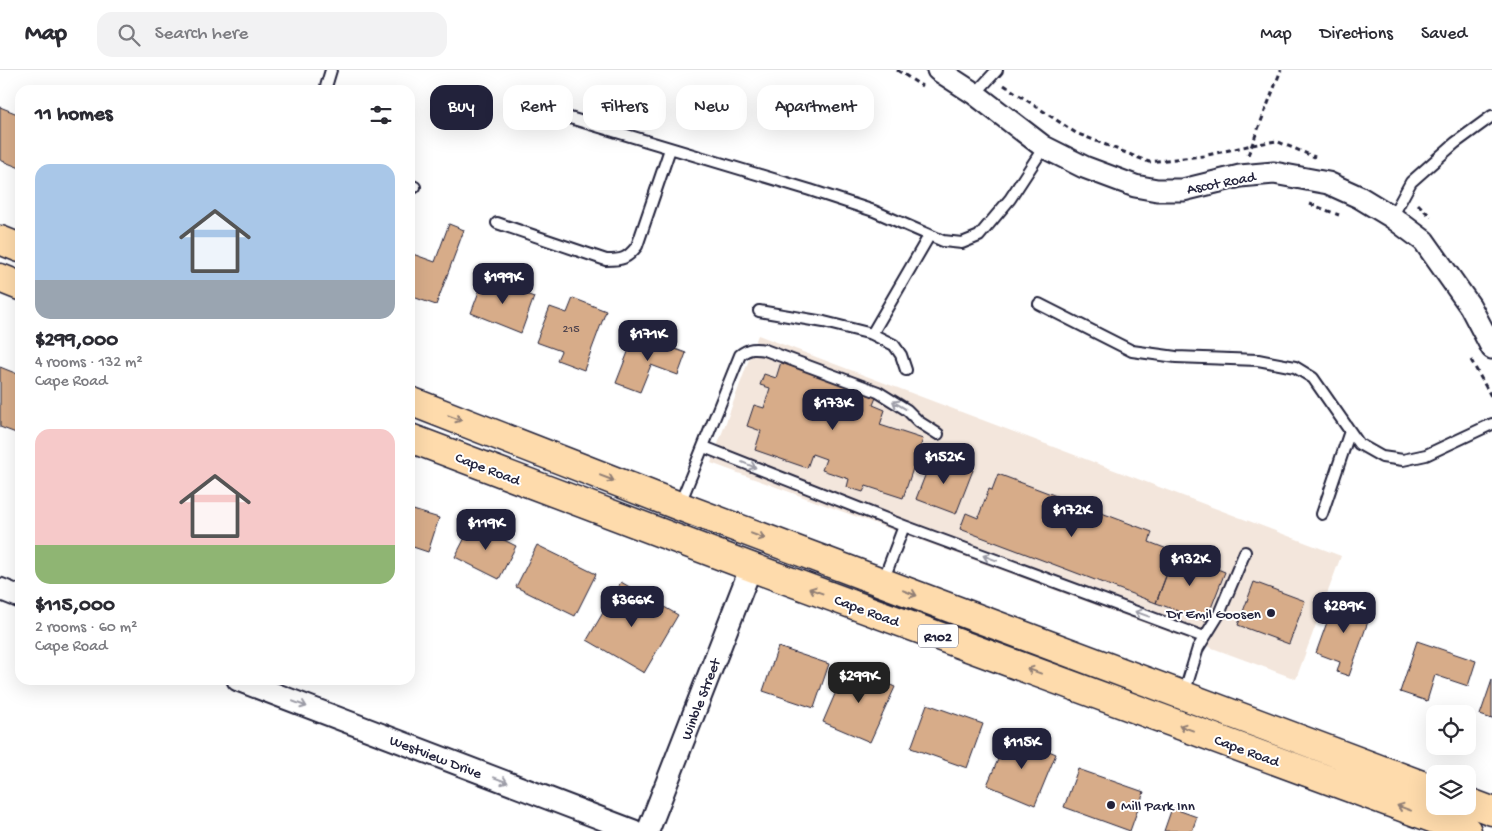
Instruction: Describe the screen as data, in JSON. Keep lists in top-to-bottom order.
{
  "streets": {
    "main road": ["Cape Road", "R102"],
    "street": ["Ascot Road", "Winble Street", "Westview Drive"]
  },
  "crossings": [
    ["Cape Road", "Winble Street"]
  ],
  "one_way": ["Westview Drive"],
  "places": ["Dr Emil Goosen", "Mill Park Inn"],
  "house_numbers": ["215"],
  "page": {
    "header": "Map",
    "search": "Search here",
    "nav": ["Map", "Directions", "Saved"],
    "chip": [
      "Buy",
      "Rent",
      "Filters",
      "New",
      "Apartment"
    ],
    "heading": "11 homes",
    "list": [
      {
        "name": "$299,000",
        "note": "4 rooms · 132 m² · Cape Road"
      },
      {
        "name": "$115,000",
        "note": "2 rooms · 60 m² · Cape Road"
      }
    ],
    "price": [
      "$199K",
      "$171K",
      "$173K",
      "$152K",
      "$172K",
      "$119K",
      "$132K",
      "$366K",
      "$289K",
      "$299K",
      "$115K"
    ]
  }
}
